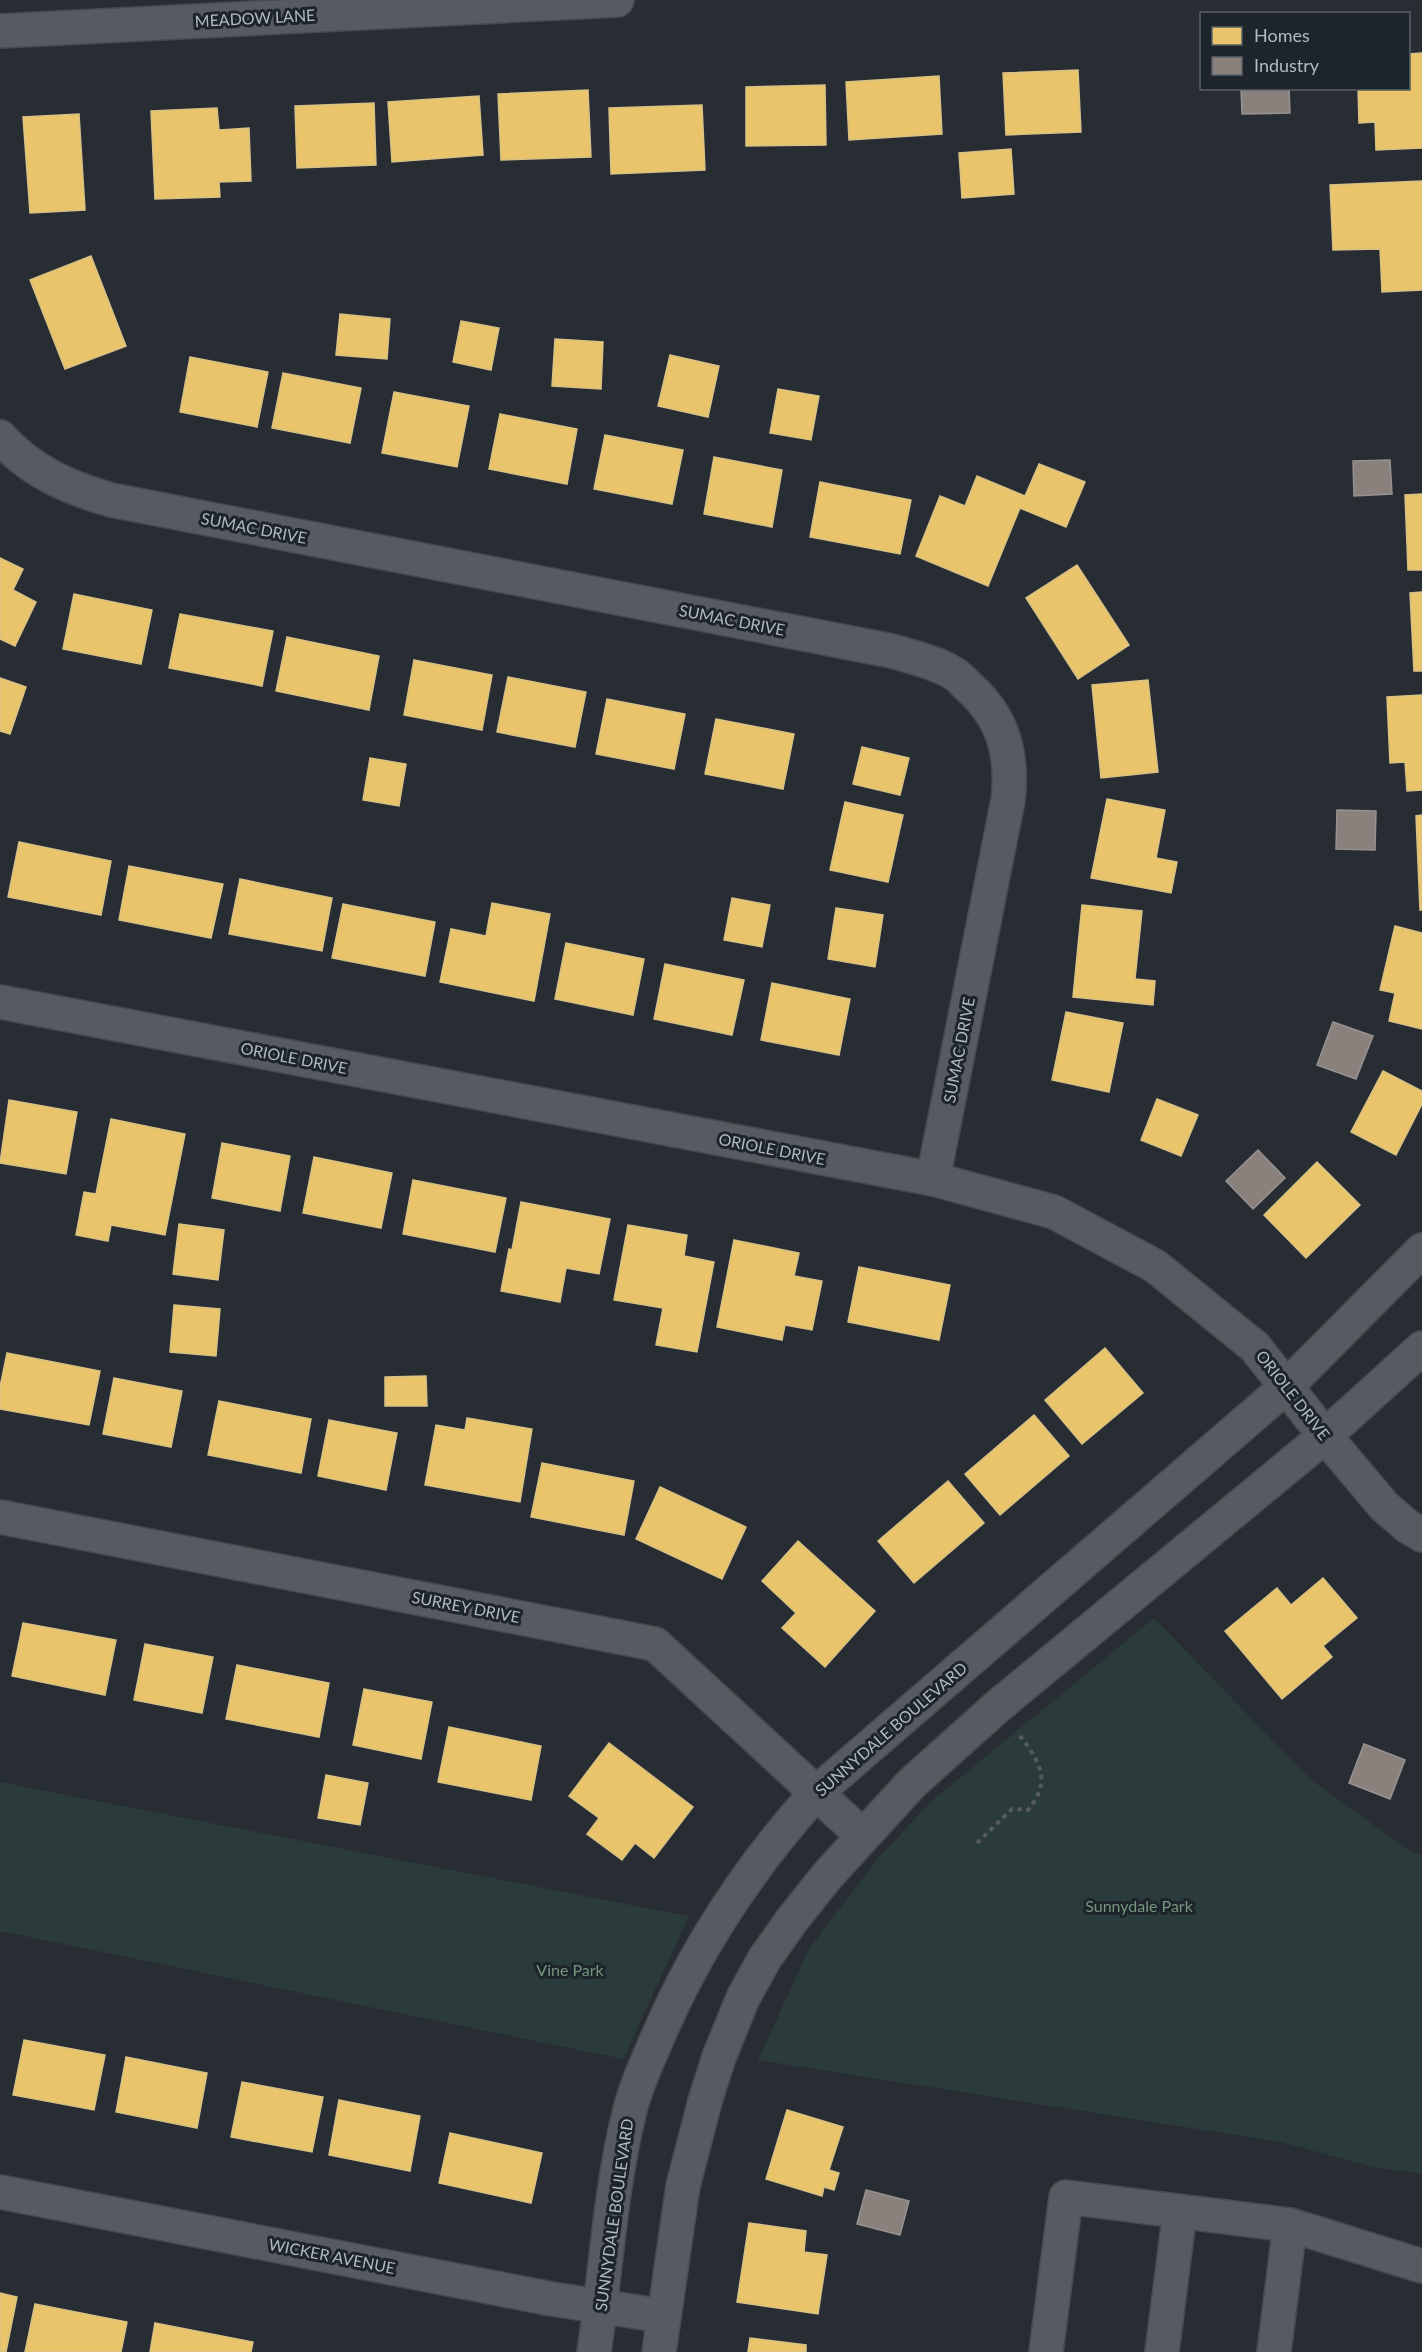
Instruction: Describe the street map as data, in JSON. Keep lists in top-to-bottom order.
{
  "streets": {
    "street": [
      "MEADOW LANE",
      "SUMAC DRIVE",
      "ORIOLE DRIVE",
      "SURREY DRIVE",
      "SUNNYDALE BOULEVARD",
      "WICKER AVENUE"
    ]
  },
  "crossings": [
    ["SUMAC DRIVE", "ORIOLE DRIVE"],
    ["ORIOLE DRIVE", "SUNNYDALE BOULEVARD"],
    ["SURREY DRIVE", "SUNNYDALE BOULEVARD"],
    ["SUNNYDALE BOULEVARD", "WICKER AVENUE"]
  ],
  "parks": ["Sunnydale Park", "Vine Park"],
  "legend": ["Homes", "Industry"]
}
